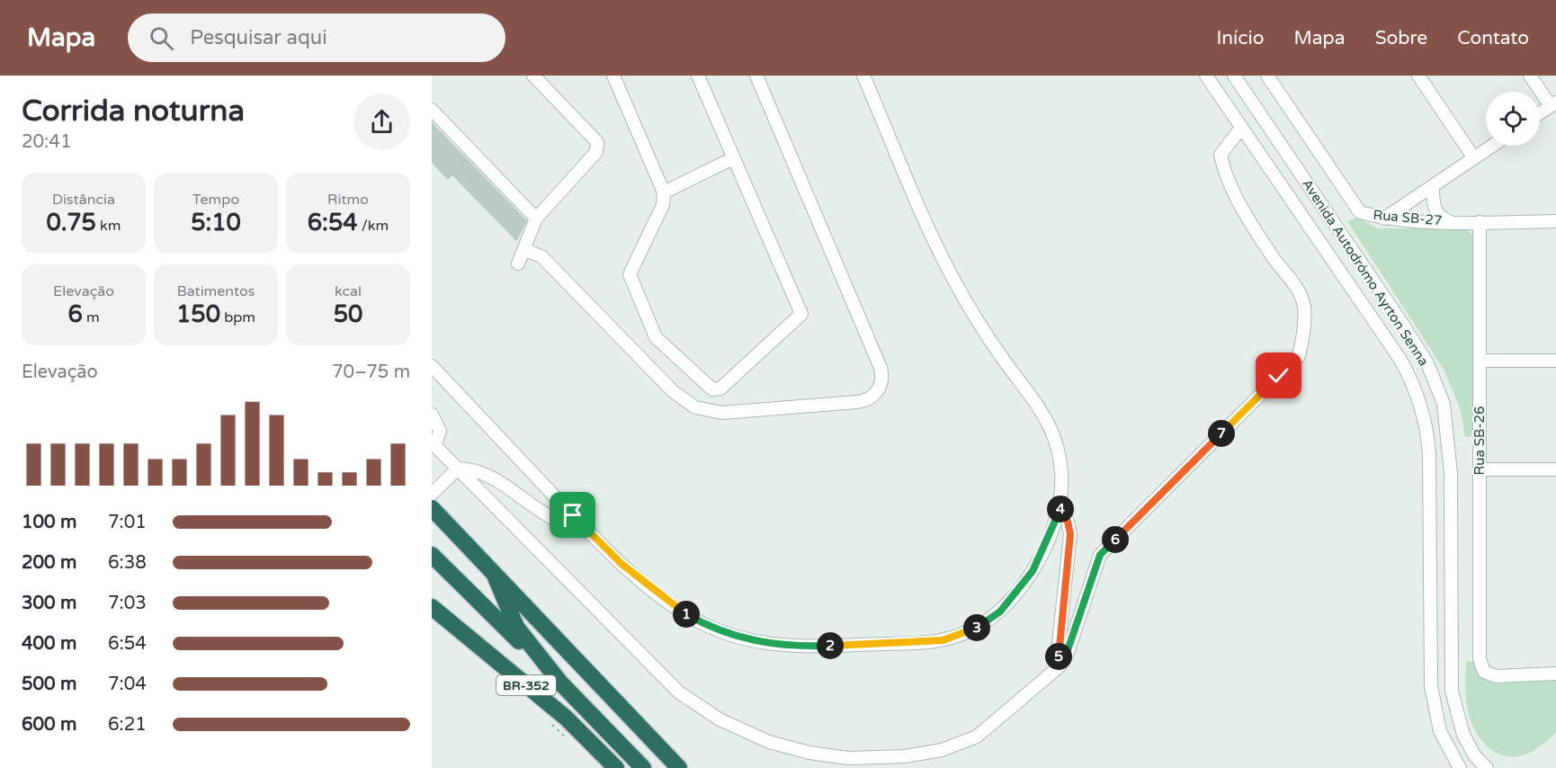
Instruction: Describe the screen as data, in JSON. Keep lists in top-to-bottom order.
{
  "streets": {
    "highway": ["BR-352"],
    "street": ["Rua SB-27", "Avenida Autodrómo Ayrton Senna", "Rua SB-26"]
  },
  "crossings": [
    ["Rua SB-27", "Rua SB-26"]
  ],
  "page": {
    "header": "Mapa",
    "search": "Pesquisar aqui",
    "nav": [
      "Início",
      "Mapa",
      "Sobre",
      "Contato"
    ],
    "heading": ["Corrida noturna", "20:41"],
    "stats": [
      ["Distância", "0.75 km"],
      ["Tempo", "5:10"],
      ["Ritmo", "6:54 /km"],
      ["Elevação", "6 m"],
      ["Batimentos", "150 bpm"],
      ["kcal", "50"]
    ],
    "chart": ["Elevação", "70–75 m"],
    "pins": [
      "7",
      "4",
      "6",
      "1",
      "3",
      "2",
      "5"
    ],
    "list": [
      {
        "name": "100 m",
        "note": "7:01"
      },
      {
        "name": "200 m",
        "note": "6:38"
      },
      {
        "name": "300 m",
        "note": "7:03"
      },
      {
        "name": "400 m",
        "note": "6:54"
      },
      {
        "name": "500 m",
        "note": "7:04"
      },
      {
        "name": "600 m",
        "note": "6:21"
      }
    ]
  }
}
